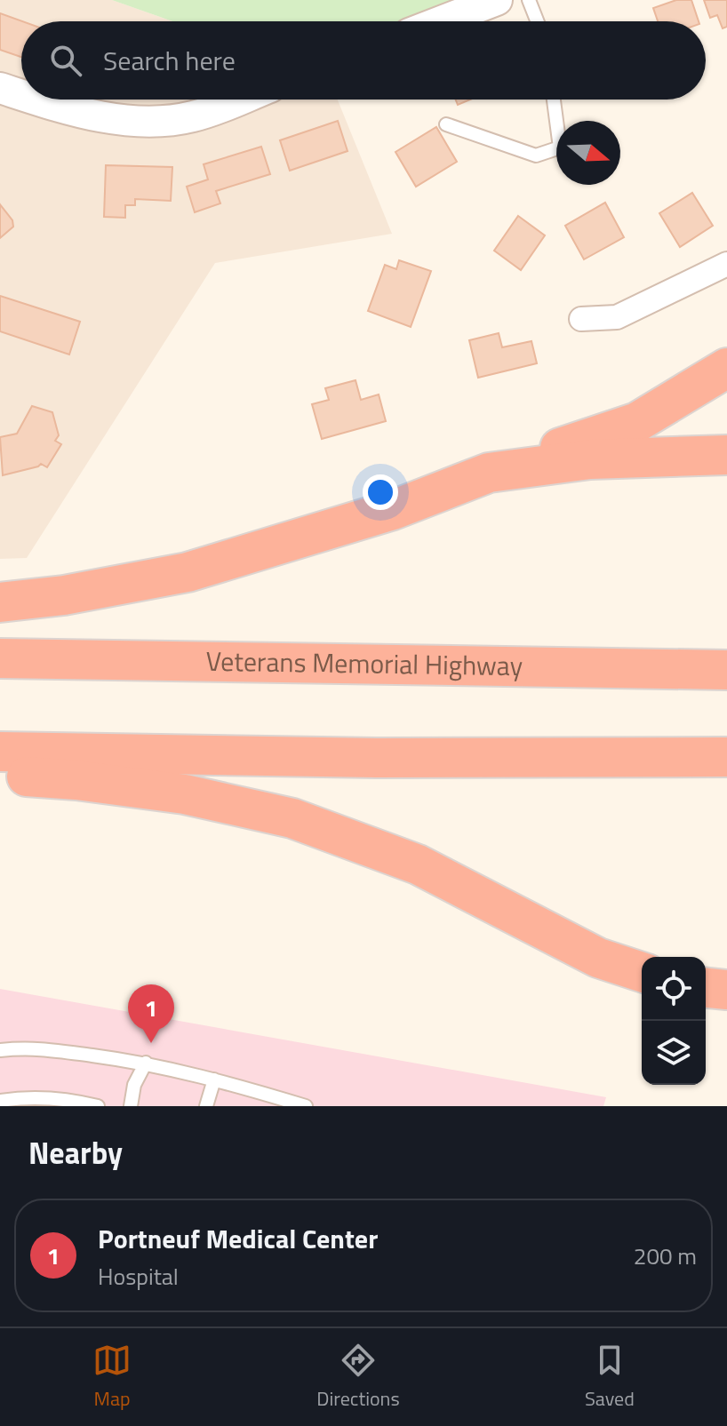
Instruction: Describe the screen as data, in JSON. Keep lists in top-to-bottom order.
{
  "streets": {
    "highway": ["Veterans Memorial Highway"]
  },
  "north": "right",
  "page": {
    "search": "Search here",
    "pins": "1",
    "heading": "Nearby",
    "list": [
      {
        "mark": "1",
        "name": "Portneuf Medical Center",
        "note": "Hospital",
        "value": "200 m"
      }
    ],
    "nav": ["Map", "Directions", "Saved"]
  }
}
